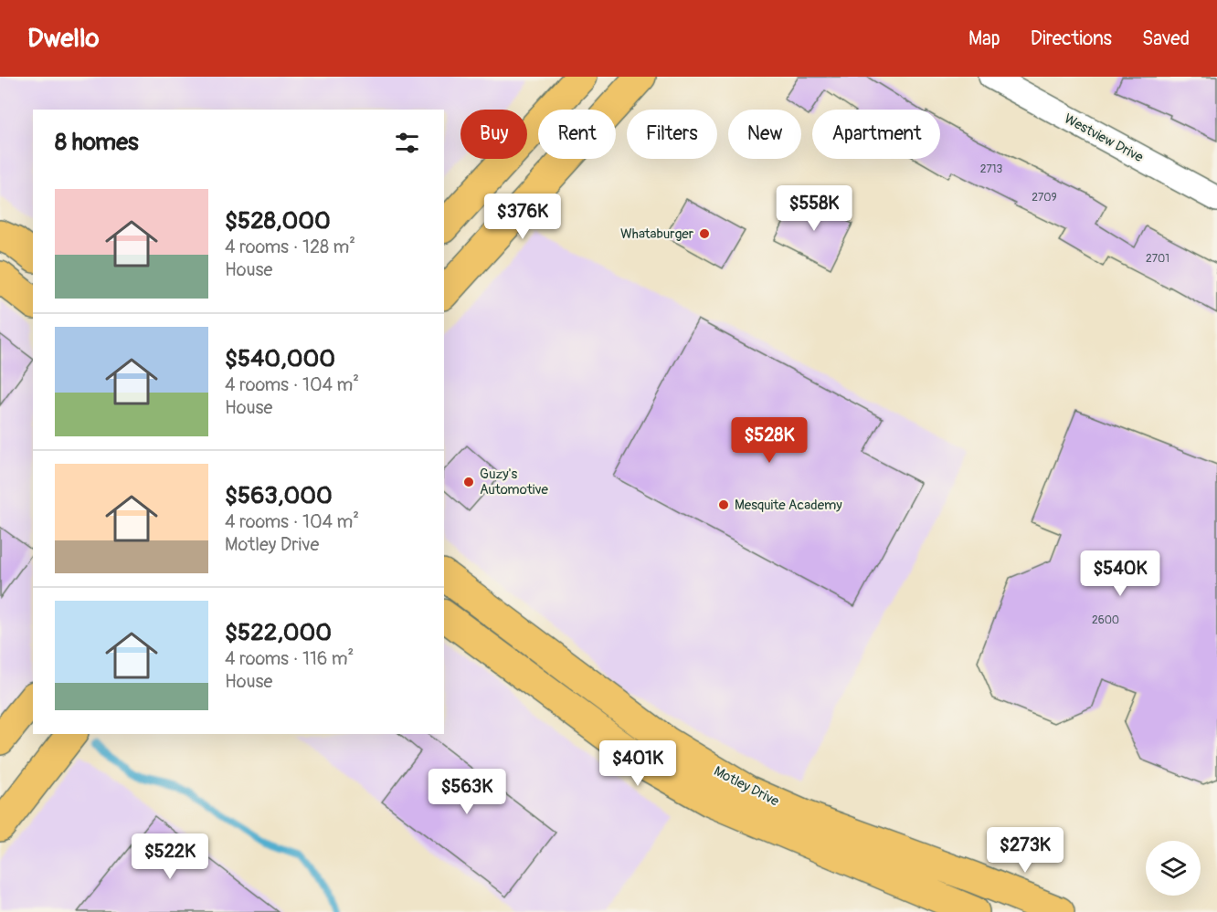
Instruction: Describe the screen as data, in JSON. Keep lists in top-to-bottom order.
{
  "streets": {
    "main road": ["Motley Drive"],
    "street": ["Westview Drive"]
  },
  "places": ["Whataburger", "Guzy's Automotive", "Mesquite Academy"],
  "house_numbers": [
    "2713",
    "2709",
    "2701",
    "2600"
  ],
  "page": {
    "header": "Dwello",
    "nav": ["Map", "Directions", "Saved"],
    "chip": [
      "Buy",
      "Rent",
      "Filters",
      "New",
      "Apartment"
    ],
    "heading": "8 homes",
    "list": [
      {
        "name": "$528,000",
        "note": "4 rooms · 128 m² · House"
      },
      {
        "name": "$540,000",
        "note": "4 rooms · 104 m² · House"
      },
      {
        "name": "$563,000",
        "note": "4 rooms · 104 m² · Motley Drive"
      },
      {
        "name": "$522,000",
        "note": "4 rooms · 116 m² · House"
      }
    ],
    "price": [
      "$558K",
      "$376K",
      "$528K",
      "$540K",
      "$401K",
      "$563K",
      "$273K",
      "$522K"
    ]
  }
}
